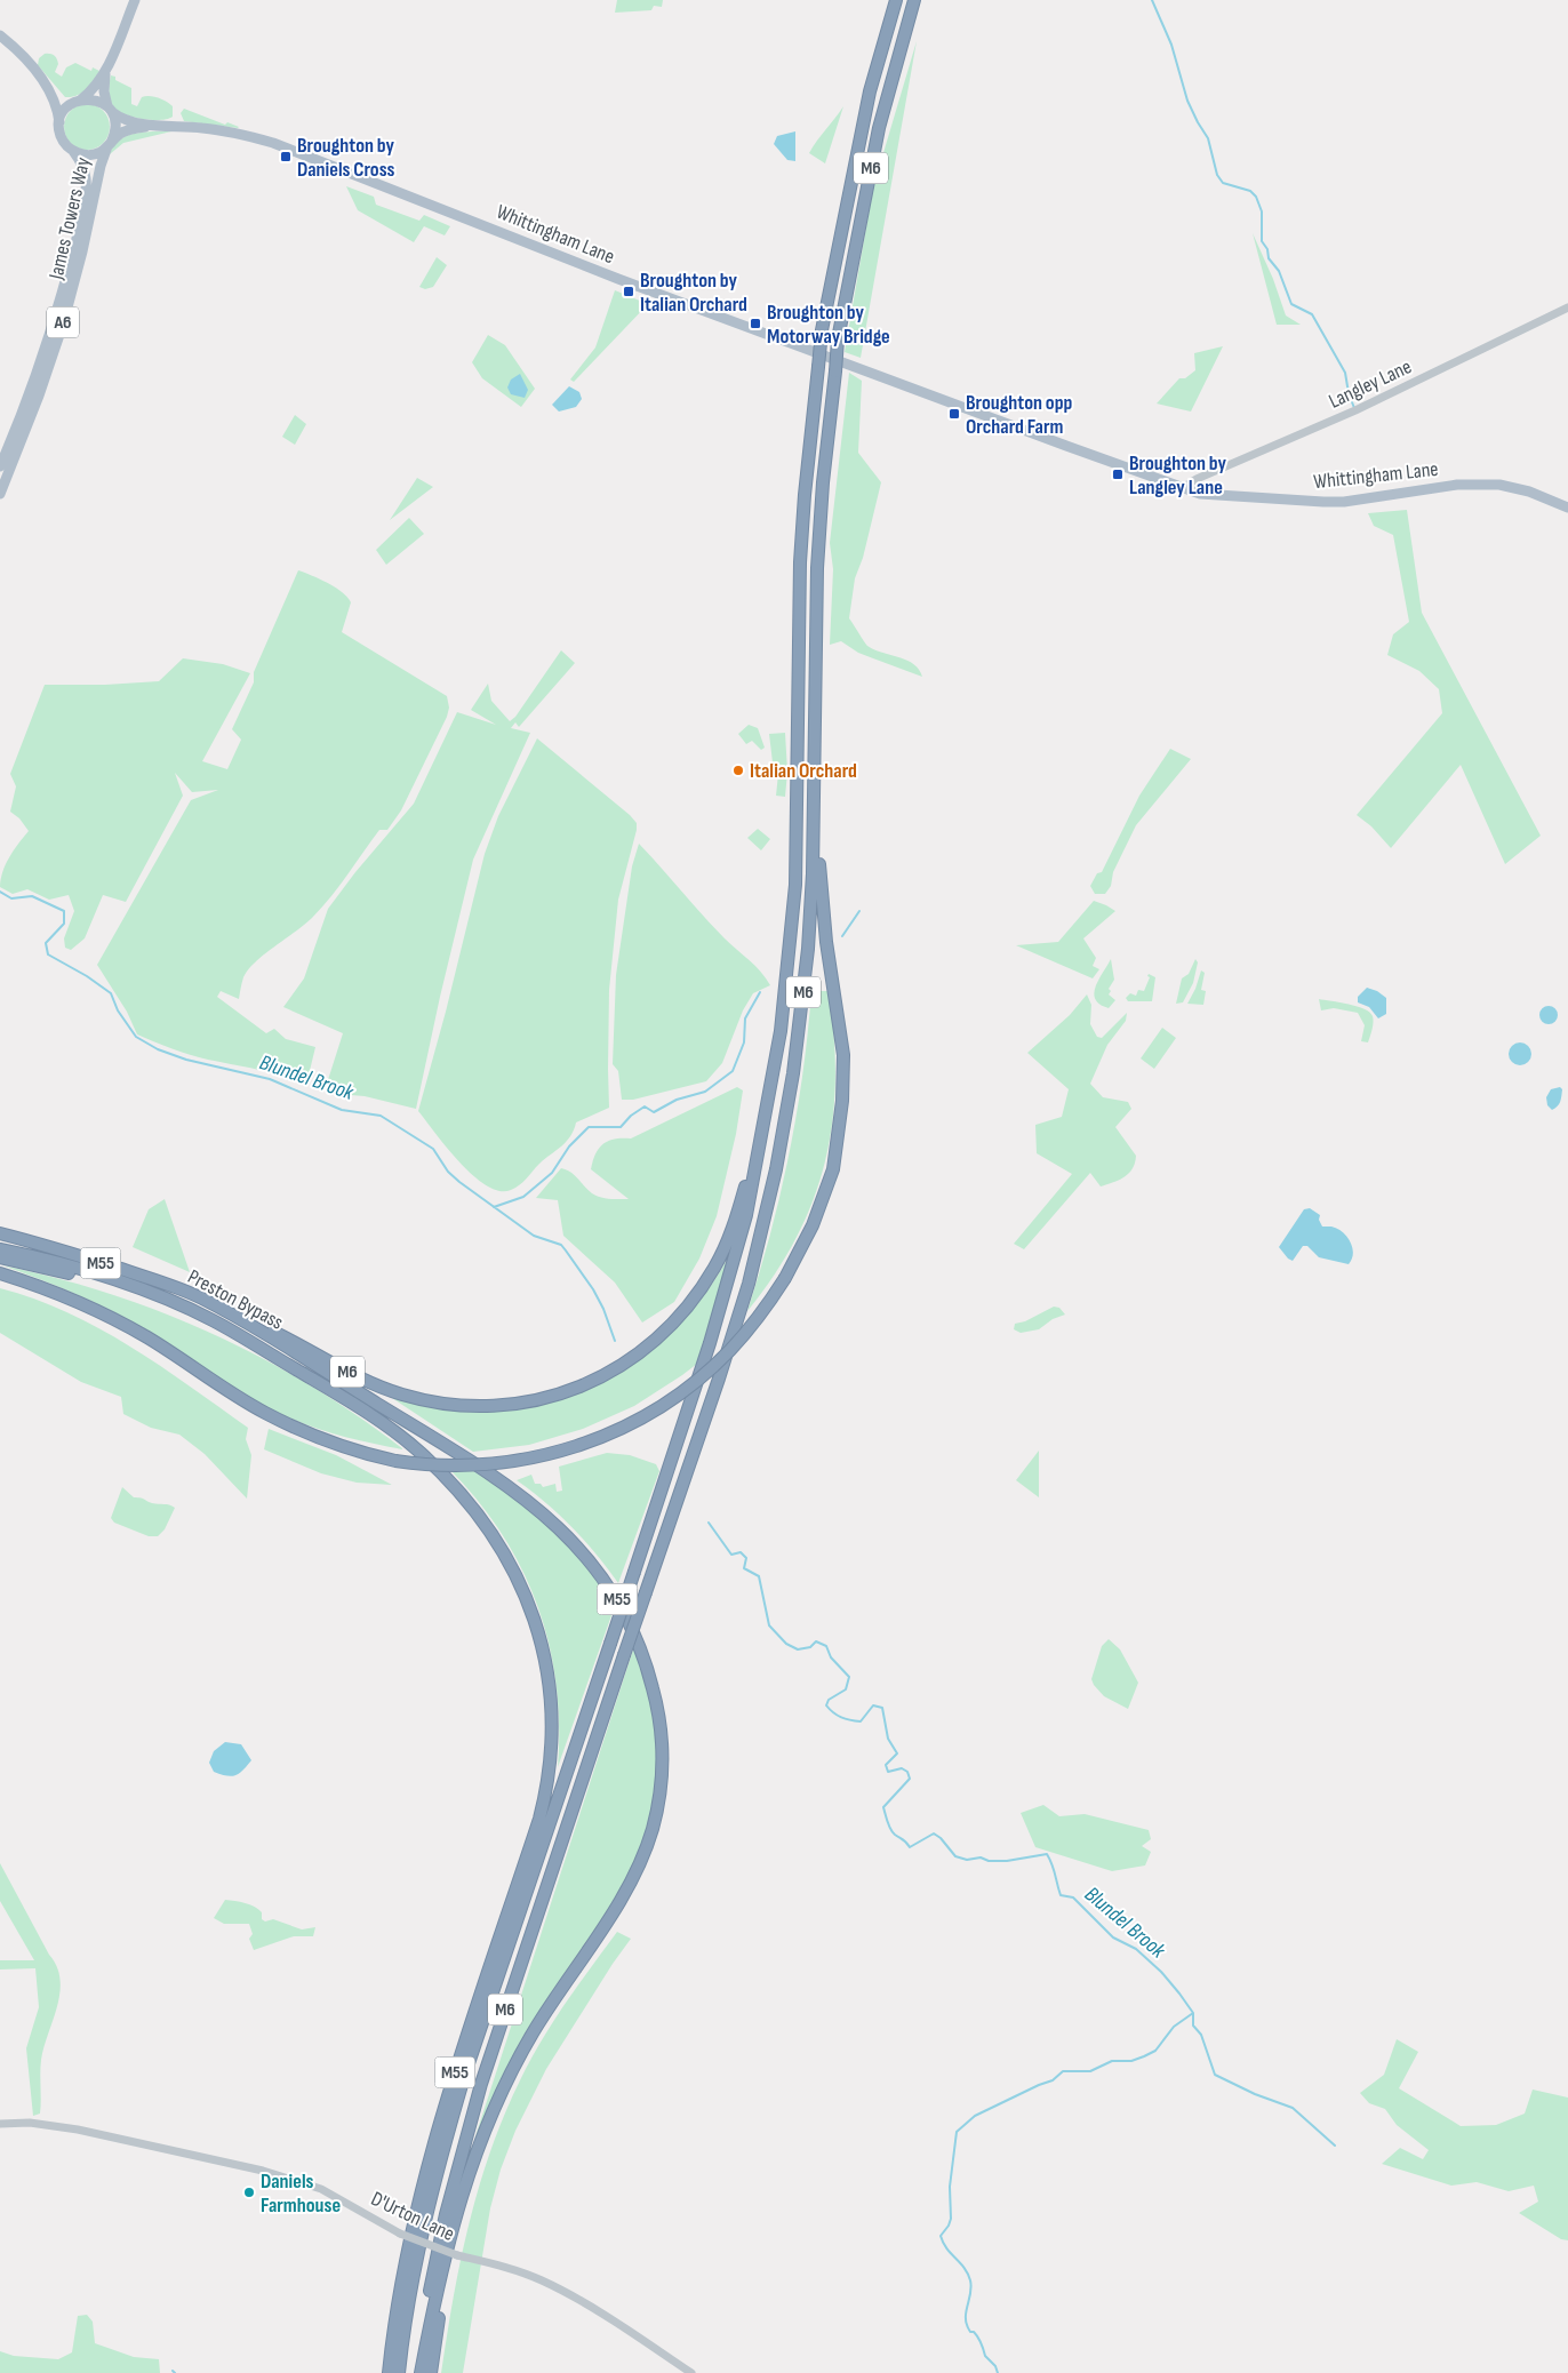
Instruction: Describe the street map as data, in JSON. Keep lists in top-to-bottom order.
{
  "streets": {
    "highway": ["M6", "M55", "Preston Bypass"],
    "main road": ["James Towers Way", "Whittingham Lane", "A6"],
    "street": ["Langley Lane", "D'Urton Lane"]
  },
  "crossings": [
    ["M6", "M55"],
    ["M6", "Preston Bypass"],
    ["James Towers Way", "Whittingham Lane"],
    ["Whittingham Lane", "Langley Lane"],
    ["M55", "Preston Bypass"]
  ],
  "water": ["Blundel Brook"],
  "places": {
    "transit": [
      "Broughton by Daniels Cross",
      "Broughton by Italian Orchard",
      "Broughton by Motorway Bridge",
      "Broughton opp Orchard Farm",
      "Broughton by Langley Lane"
    ],
    "other": ["Italian Orchard", "Daniels Farmhouse"]
  }
}
